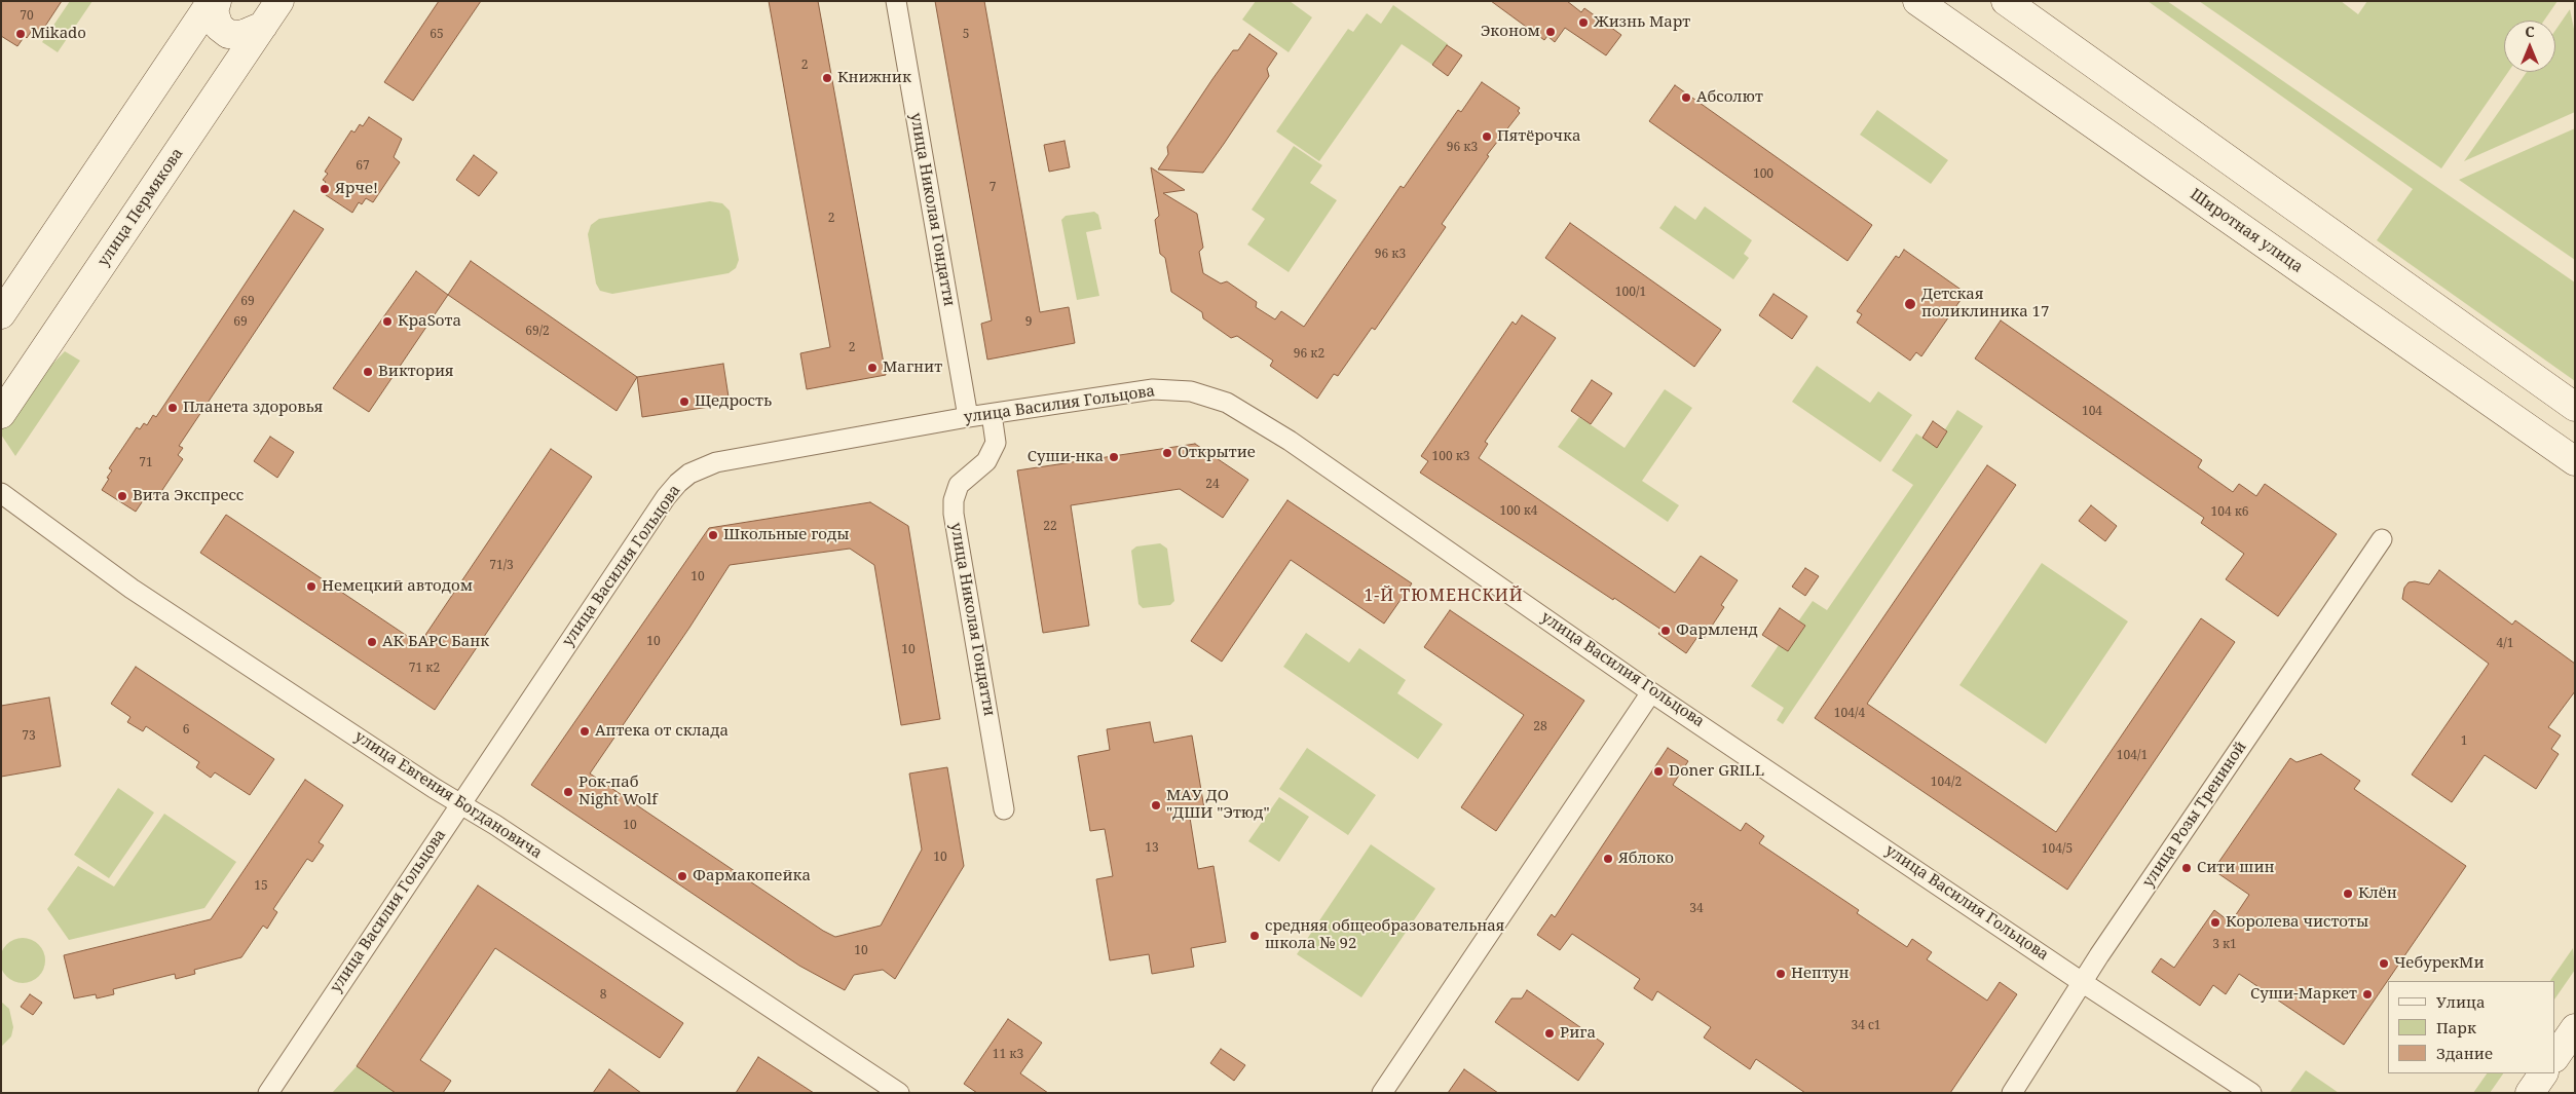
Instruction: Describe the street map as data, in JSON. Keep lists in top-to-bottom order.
{
  "streets": {
    "main road": ["улица Пермякова", "Широтная улица"],
    "street": [
      "улица Николая Гондатти",
      "улица Василия Гольцова",
      "улица Евгения Богдановича",
      "улица Розы Трениной"
    ]
  },
  "crossings": [
    ["улица Николая Гондатти", "улица Василия Гольцова"],
    ["улица Василия Гольцова", "улица Евгения Богдановича"],
    ["улица Василия Гольцова", "улица Розы Трениной"]
  ],
  "districts": ["1-Й ТЮМЕНСКИЙ"],
  "places": [
    "Жизнь Март",
    "Эконом",
    "Mikado",
    "Книжник",
    "Абсолют",
    "Пятёрочка",
    "Ярче!",
    "Детская поликлиника 17",
    "КраSота",
    "Магнит",
    "Виктория",
    "Щедрость",
    "Планета здоровья",
    "Открытие",
    "Суши-нка",
    "Вита Экспресс",
    "Школьные годы",
    "Немецкий автодом",
    "Фармленд",
    "АК БАРС Банк",
    "Аптека от склада",
    "Doner GRILL",
    "Рок-паб Night Wolf",
    "МАУ ДО \"ДШИ \"Этюд\"",
    "Яблоко",
    "Сити шин",
    "Фармакопейка",
    "Клён",
    "Королева чистоты",
    "средняя общеобразовательная школа № 92",
    "ЧебурекМи",
    "Нептун",
    "Суши-Маркет",
    "Рига"
  ],
  "house_numbers": [
    "70",
    "65",
    "5",
    "2",
    "96 к3",
    "67",
    "100",
    "7",
    "2",
    "96 к3",
    "100/1",
    "69",
    "69",
    "9",
    "69/2",
    "2",
    "96 к2",
    "104",
    "100 к3",
    "71",
    "24",
    "100 к4",
    "104 к6",
    "22",
    "71/3",
    "10",
    "10",
    "4/1",
    "10",
    "71 к2",
    "104/4",
    "28",
    "6",
    "73",
    "1",
    "104/1",
    "104/2",
    "10",
    "13",
    "104/5",
    "10",
    "15",
    "34",
    "3 к1",
    "10",
    "8",
    "34 с1",
    "11 к3"
  ],
  "legend": ["Улица", "Парк", "Здание"],
  "north": "top"
}
